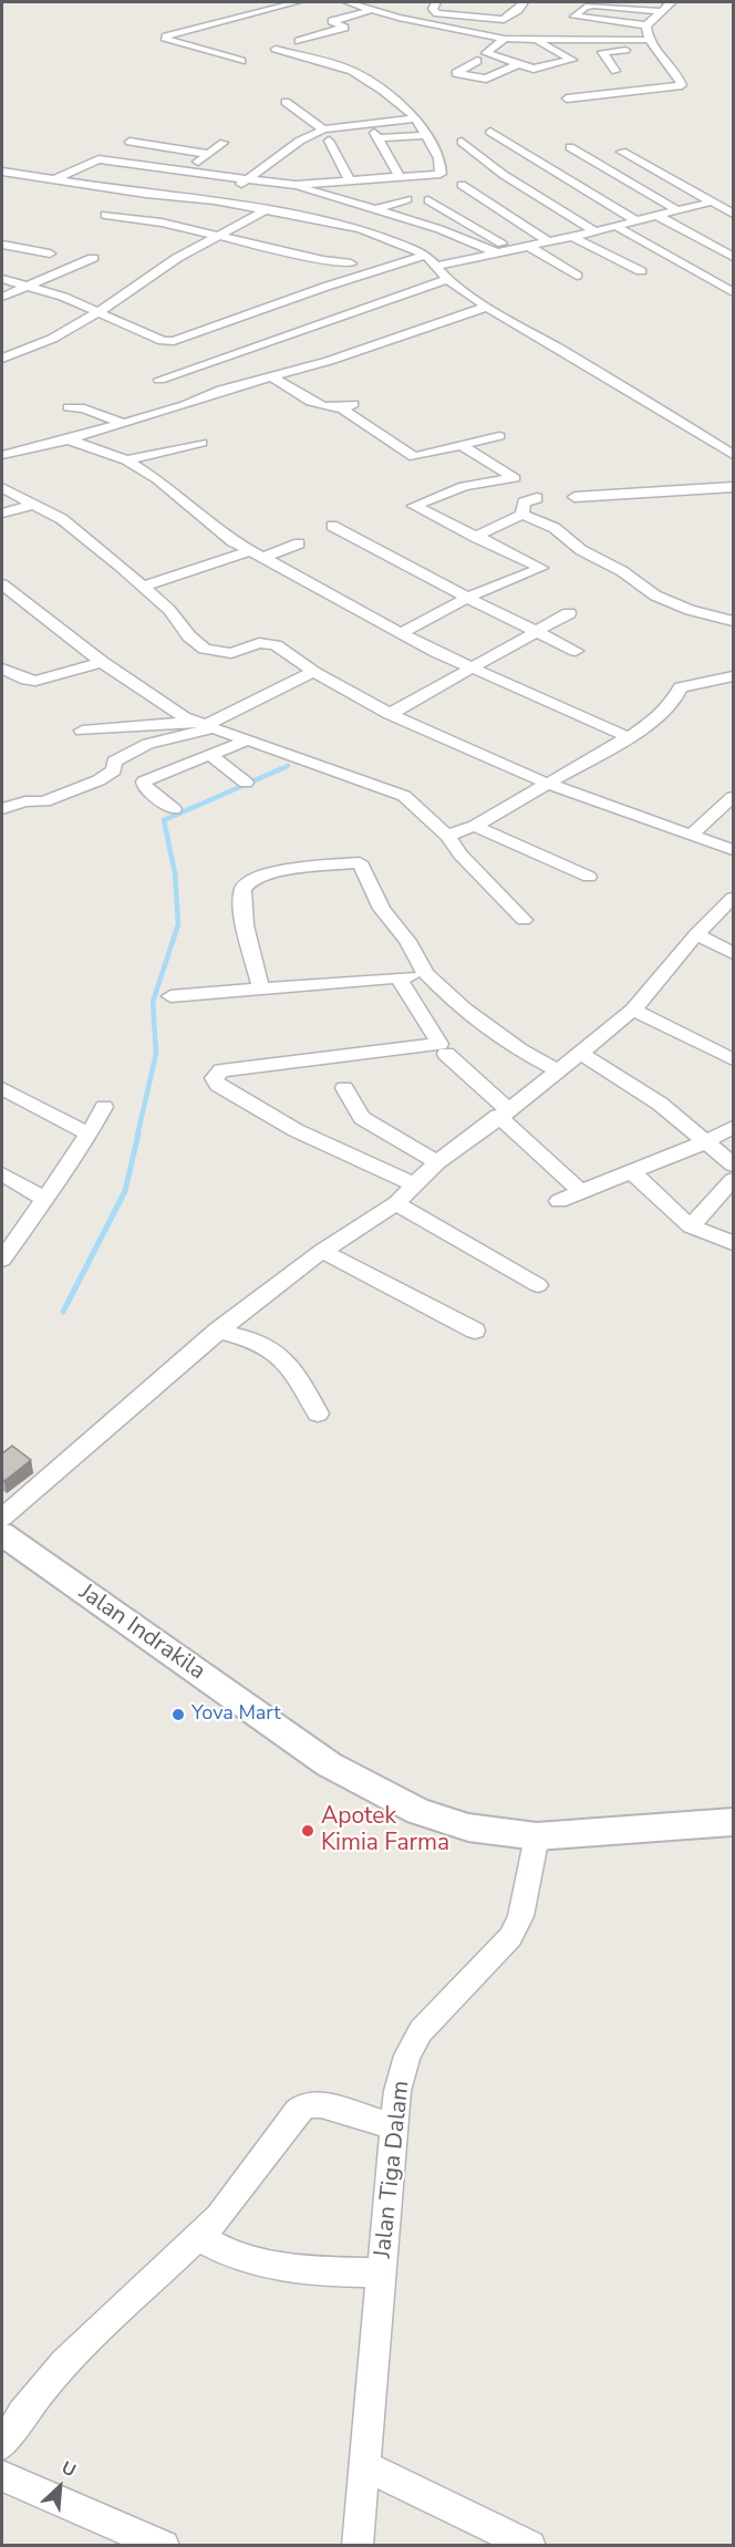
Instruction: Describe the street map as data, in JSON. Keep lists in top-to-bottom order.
{
  "streets": {
    "street": ["Jalan Indrakila", "Jalan Tiga Dalam"]
  },
  "crossings": [
    ["Jalan Indrakila", "Jalan Tiga Dalam"]
  ],
  "places": ["Yova Mart", "Apotek Kimia Farma"],
  "north": "top right"
}
